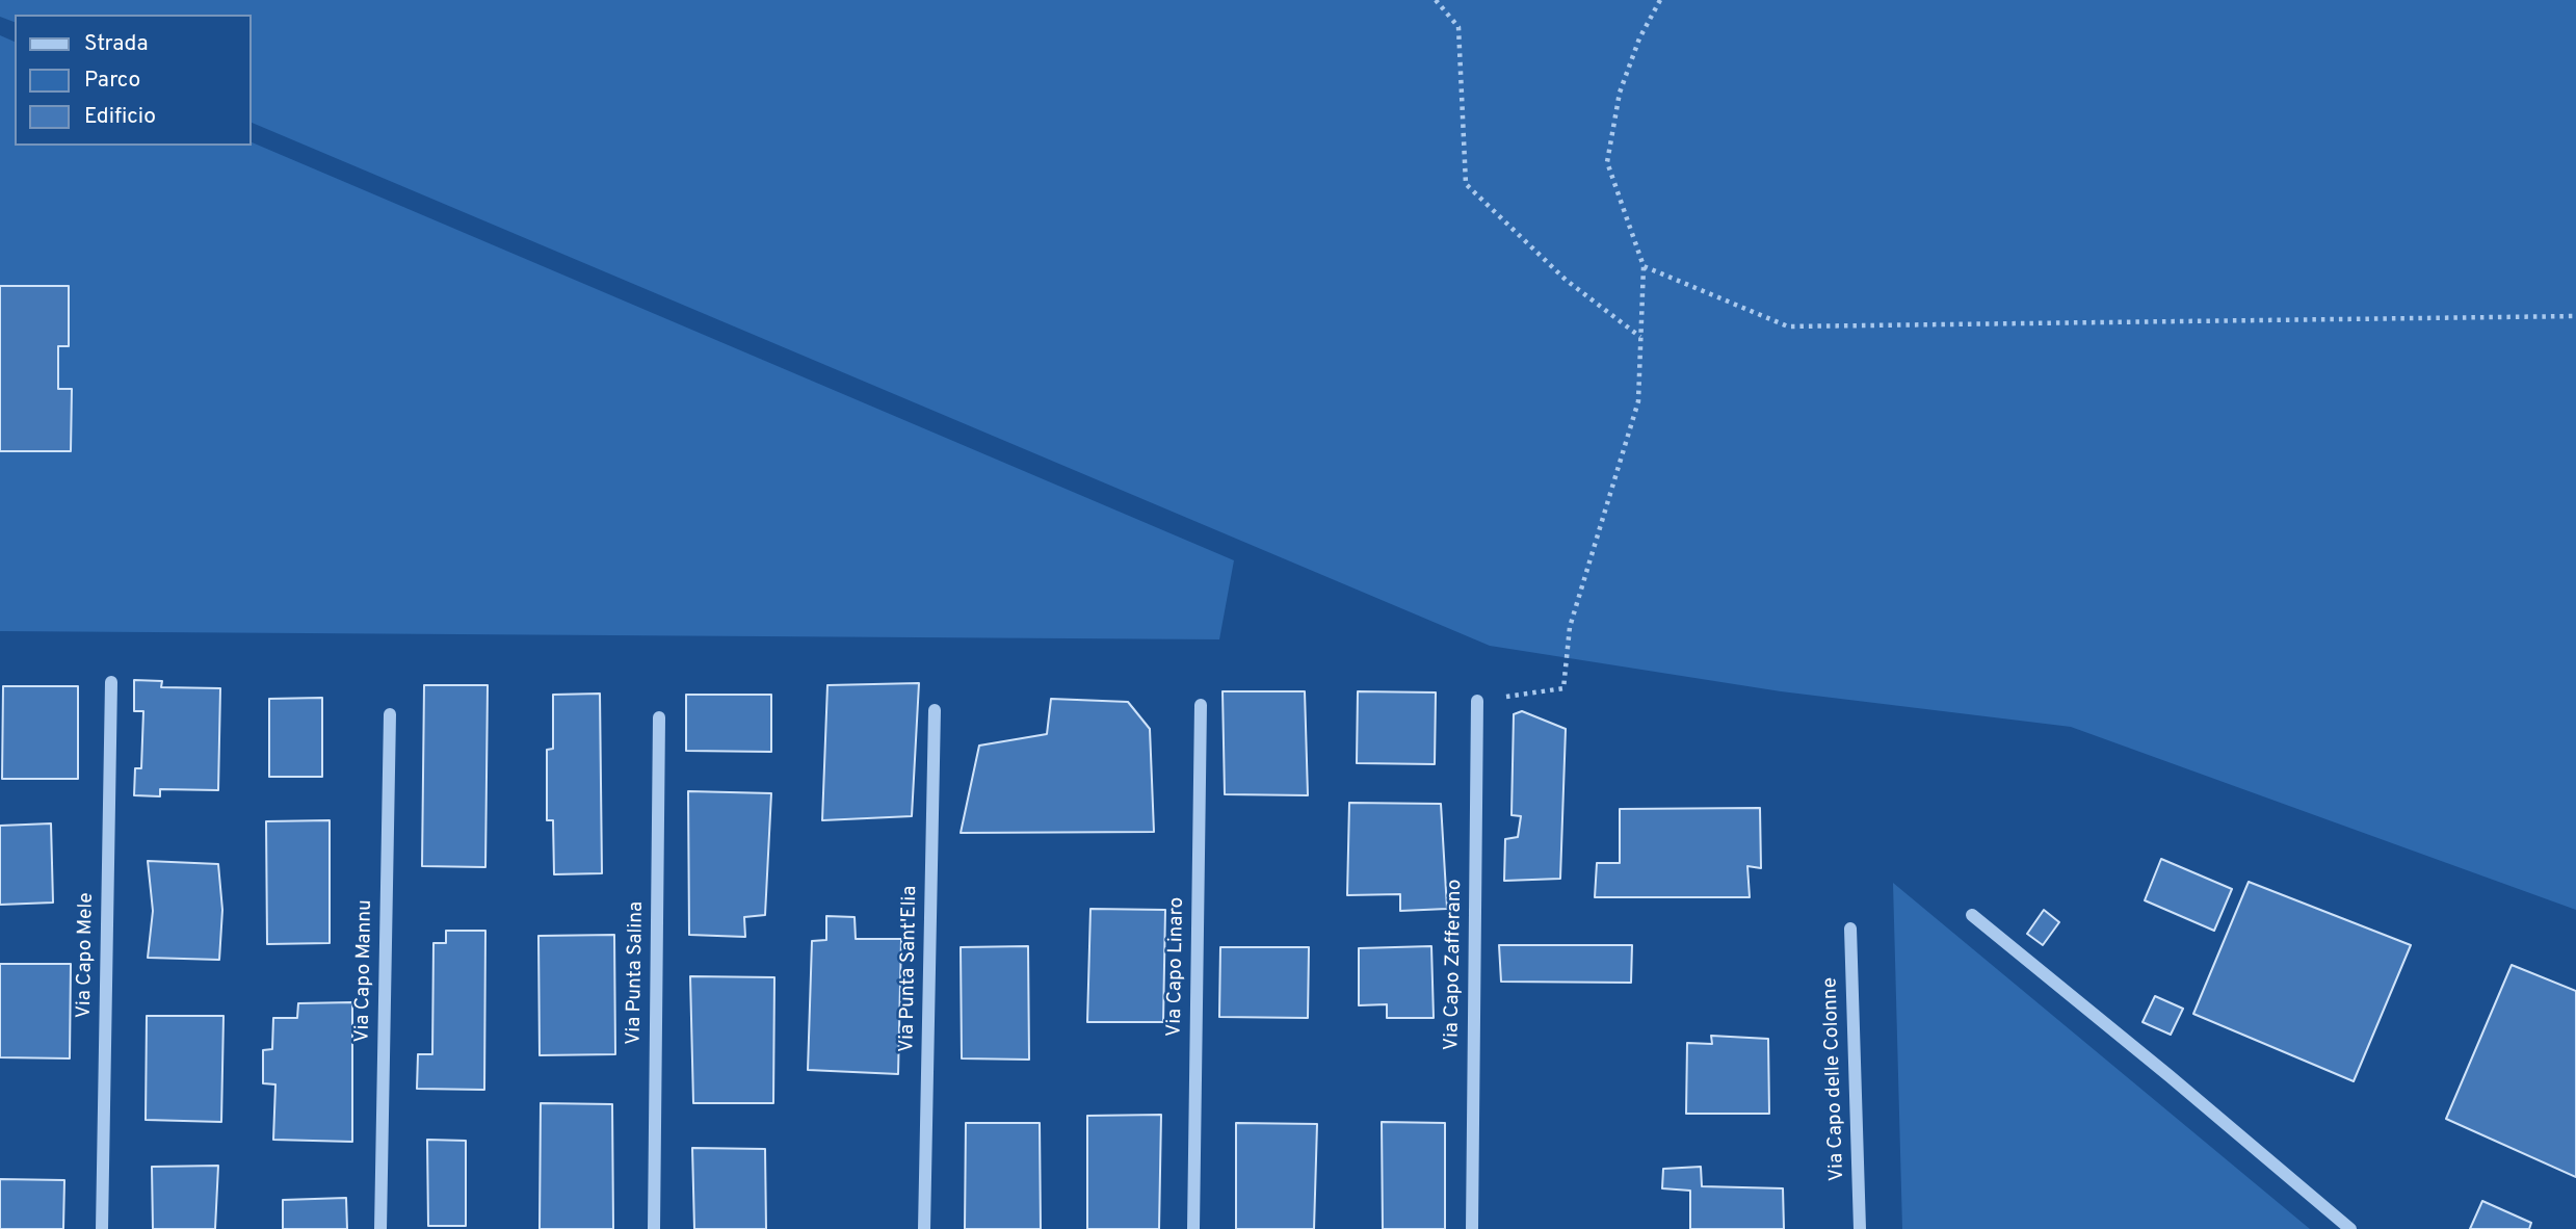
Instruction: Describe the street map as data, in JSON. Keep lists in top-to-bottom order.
{
  "streets": {
    "street": [
      "Via Capo Mele",
      "Via Capo Zafferano",
      "Via Capo Linaro",
      "Via Punta Sant'Elia",
      "Via Capo Mannu",
      "Via Punta Salina",
      "Via Capo delle Colonne"
    ]
  },
  "legend": ["Strada", "Parco", "Edificio"]
}
